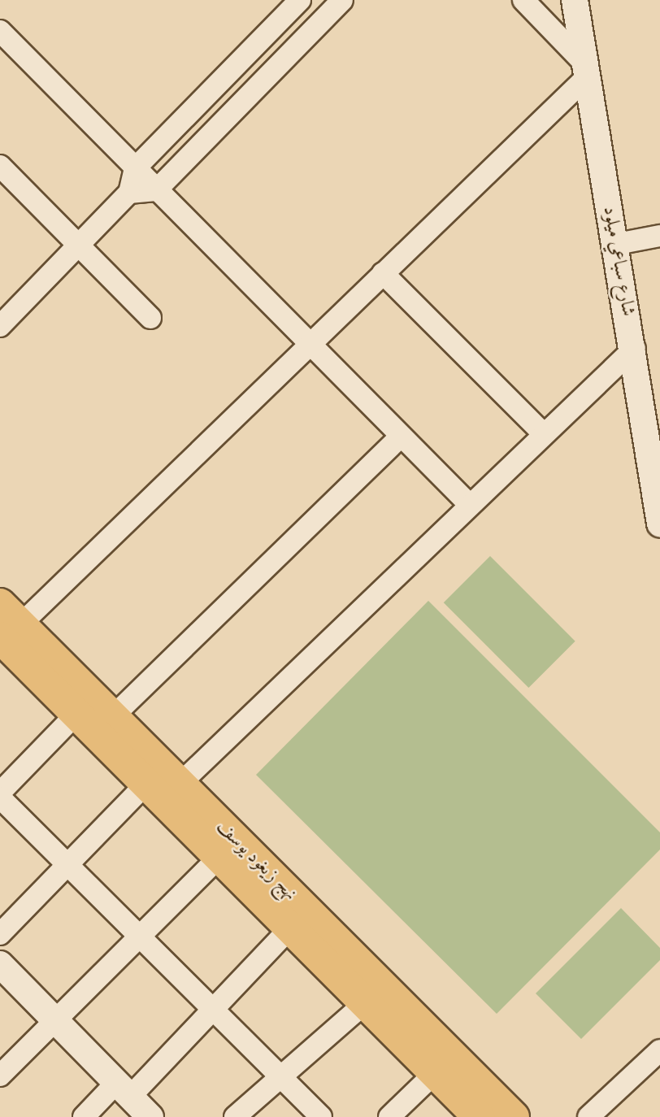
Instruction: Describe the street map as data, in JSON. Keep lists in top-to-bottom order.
{
  "streets": {
    "main road": ["نهج زيغود يوسف"],
    "street": ["شارع سباعي ميلود"]
  }
}
